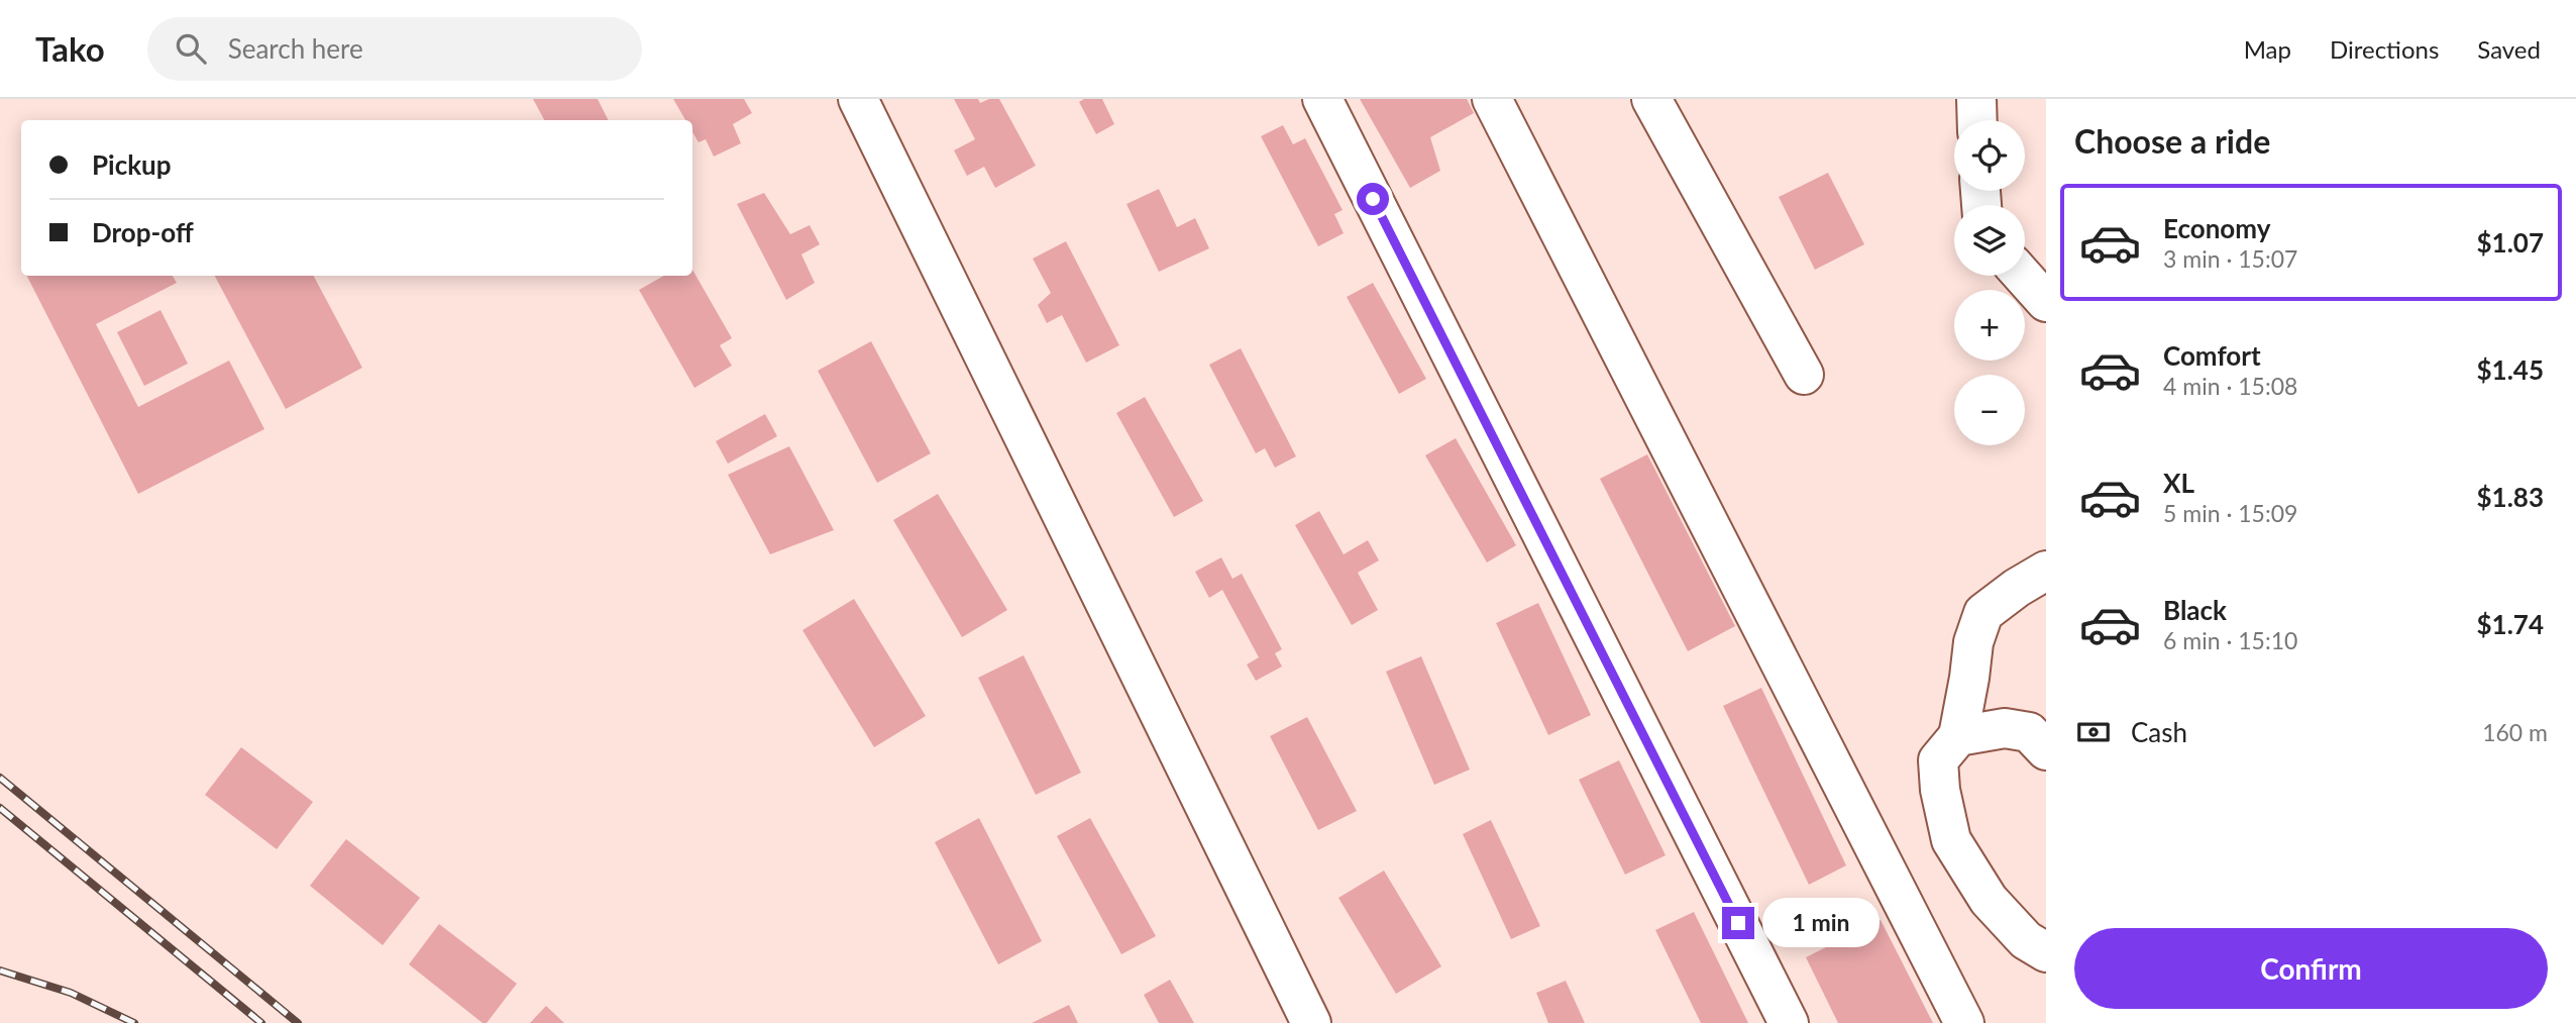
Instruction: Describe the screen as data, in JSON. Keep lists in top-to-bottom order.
{
  "page": {
    "header": "Tako",
    "search": "Search here",
    "nav": ["Map", "Directions", "Saved"],
    "heading": "Choose a ride",
    "map_buttons": ["+", "−"],
    "banner": ["Pickup", "Drop-off"],
    "list": [
      {
        "name": "Economy",
        "note": "3 min · 15:07",
        "value": "$1.07"
      },
      {
        "name": "Comfort",
        "note": "4 min · 15:08",
        "value": "$1.45"
      },
      {
        "name": "XL",
        "note": "5 min · 15:09",
        "value": "$1.83"
      },
      {
        "name": "Black",
        "note": "6 min · 15:10",
        "value": "$1.74"
      }
    ],
    "pay": ["Cash", "160 m"],
    "bubble": "1 min",
    "buttons": "Confirm"
  }
}
